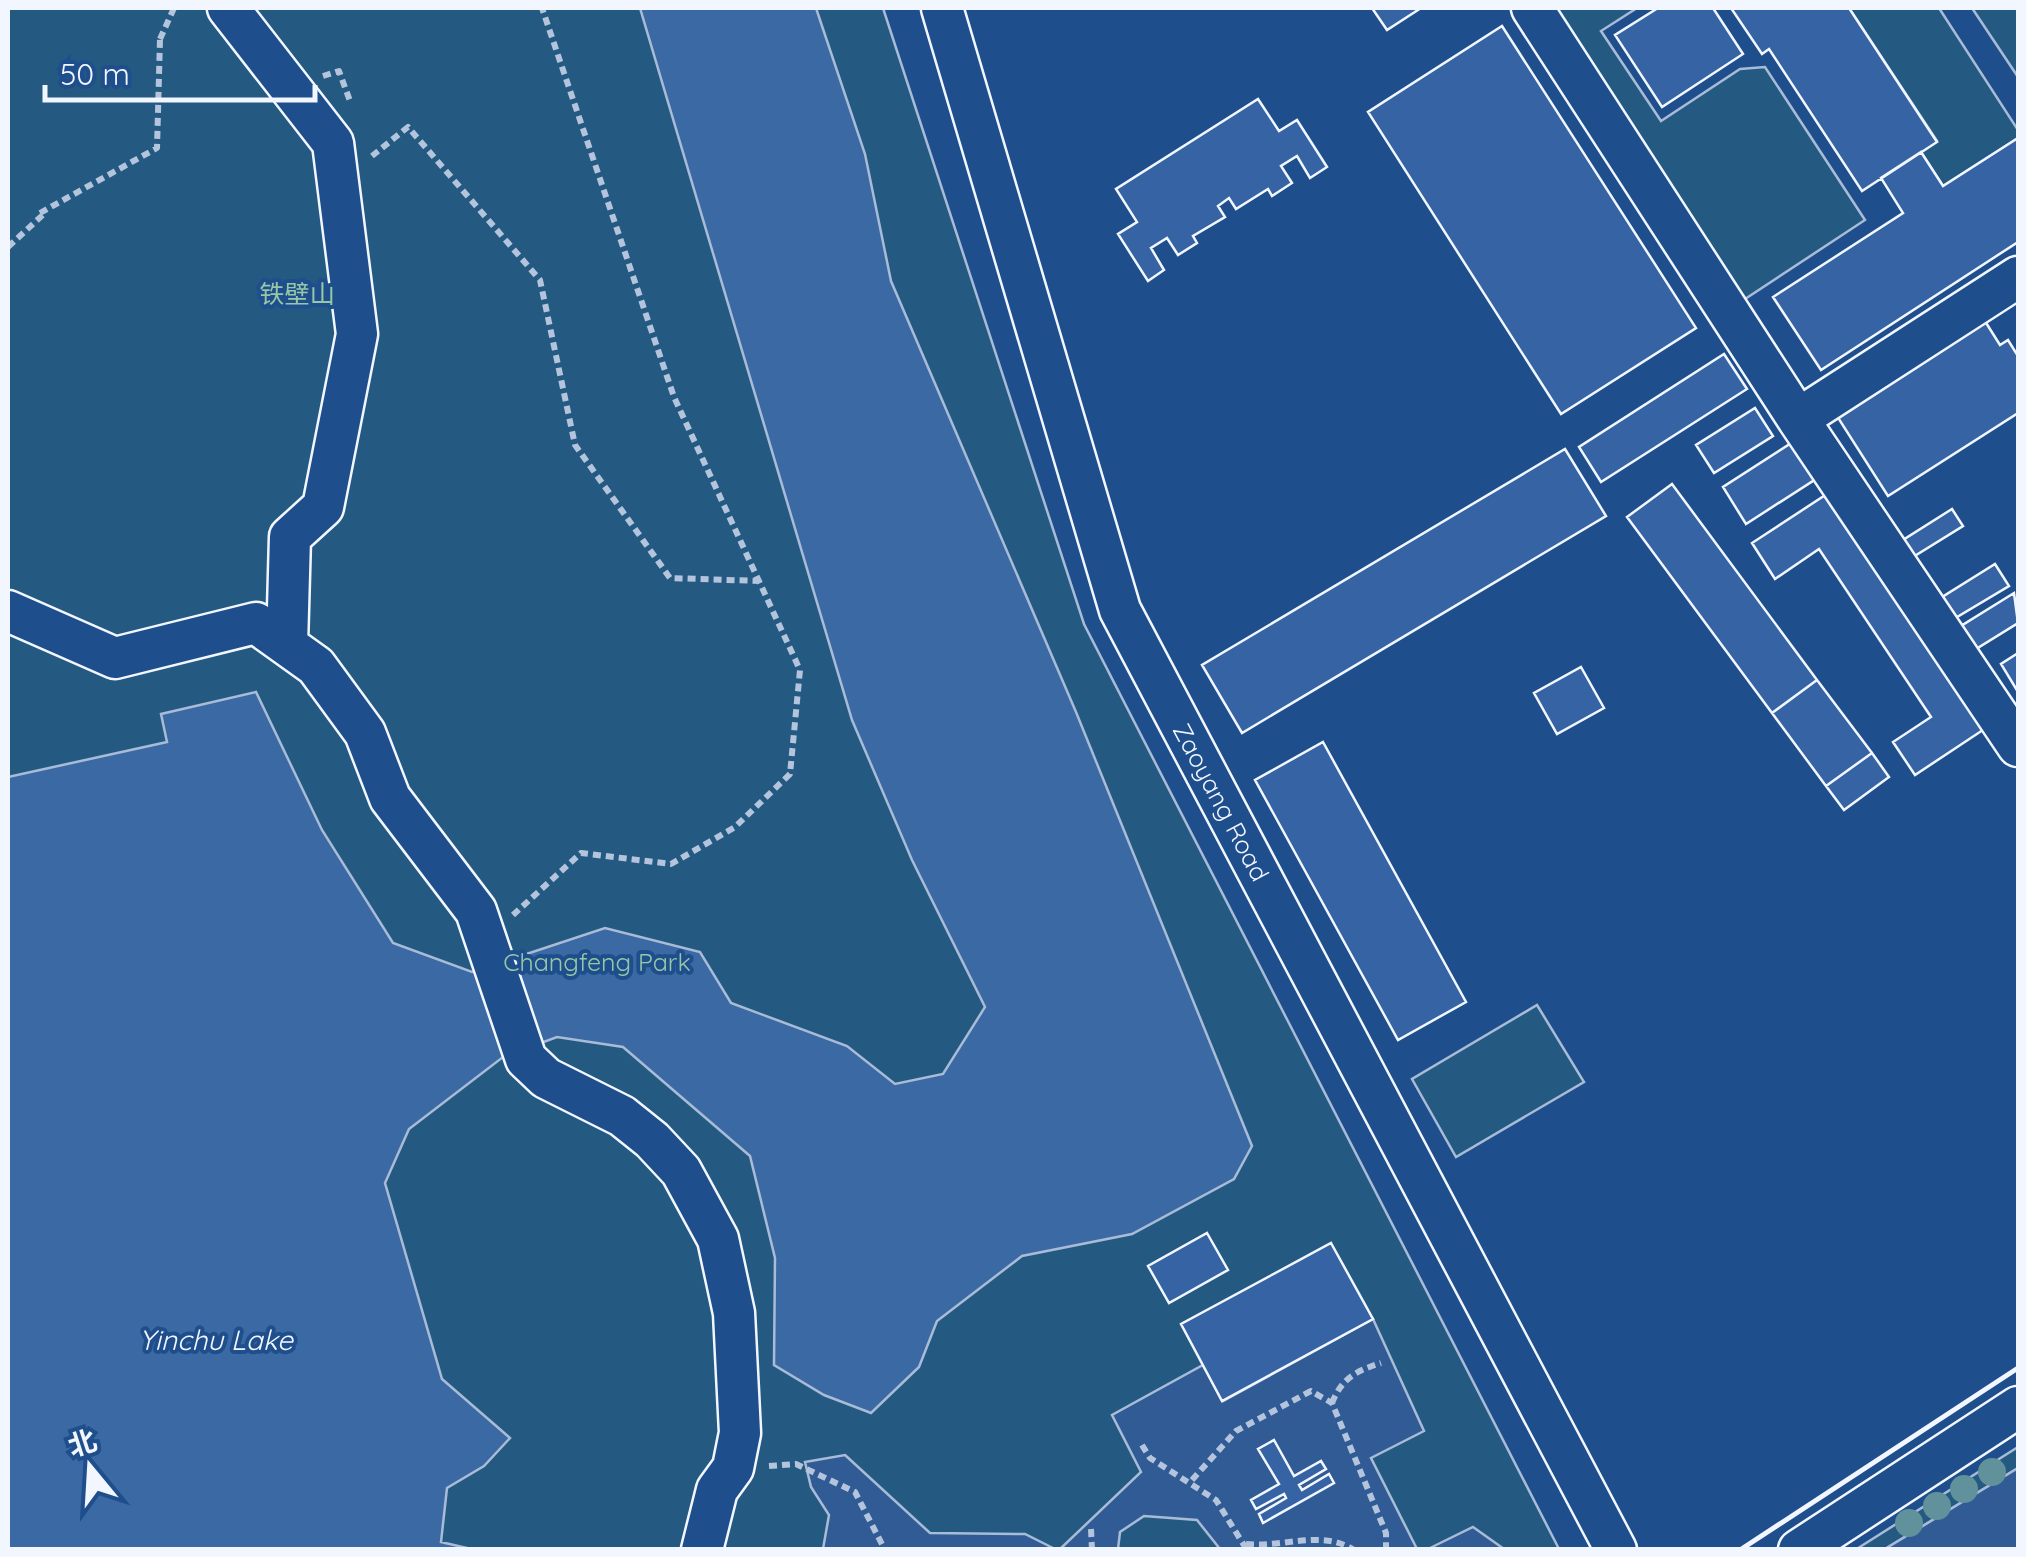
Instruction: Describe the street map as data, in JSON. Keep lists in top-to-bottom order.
{
  "streets": {
    "street": ["Zaoyang Road"]
  },
  "water": ["Yinchu Lake"],
  "parks": ["铁壁山", "Changfeng Park"],
  "scale_bar": "50 m",
  "north": "top"
}
